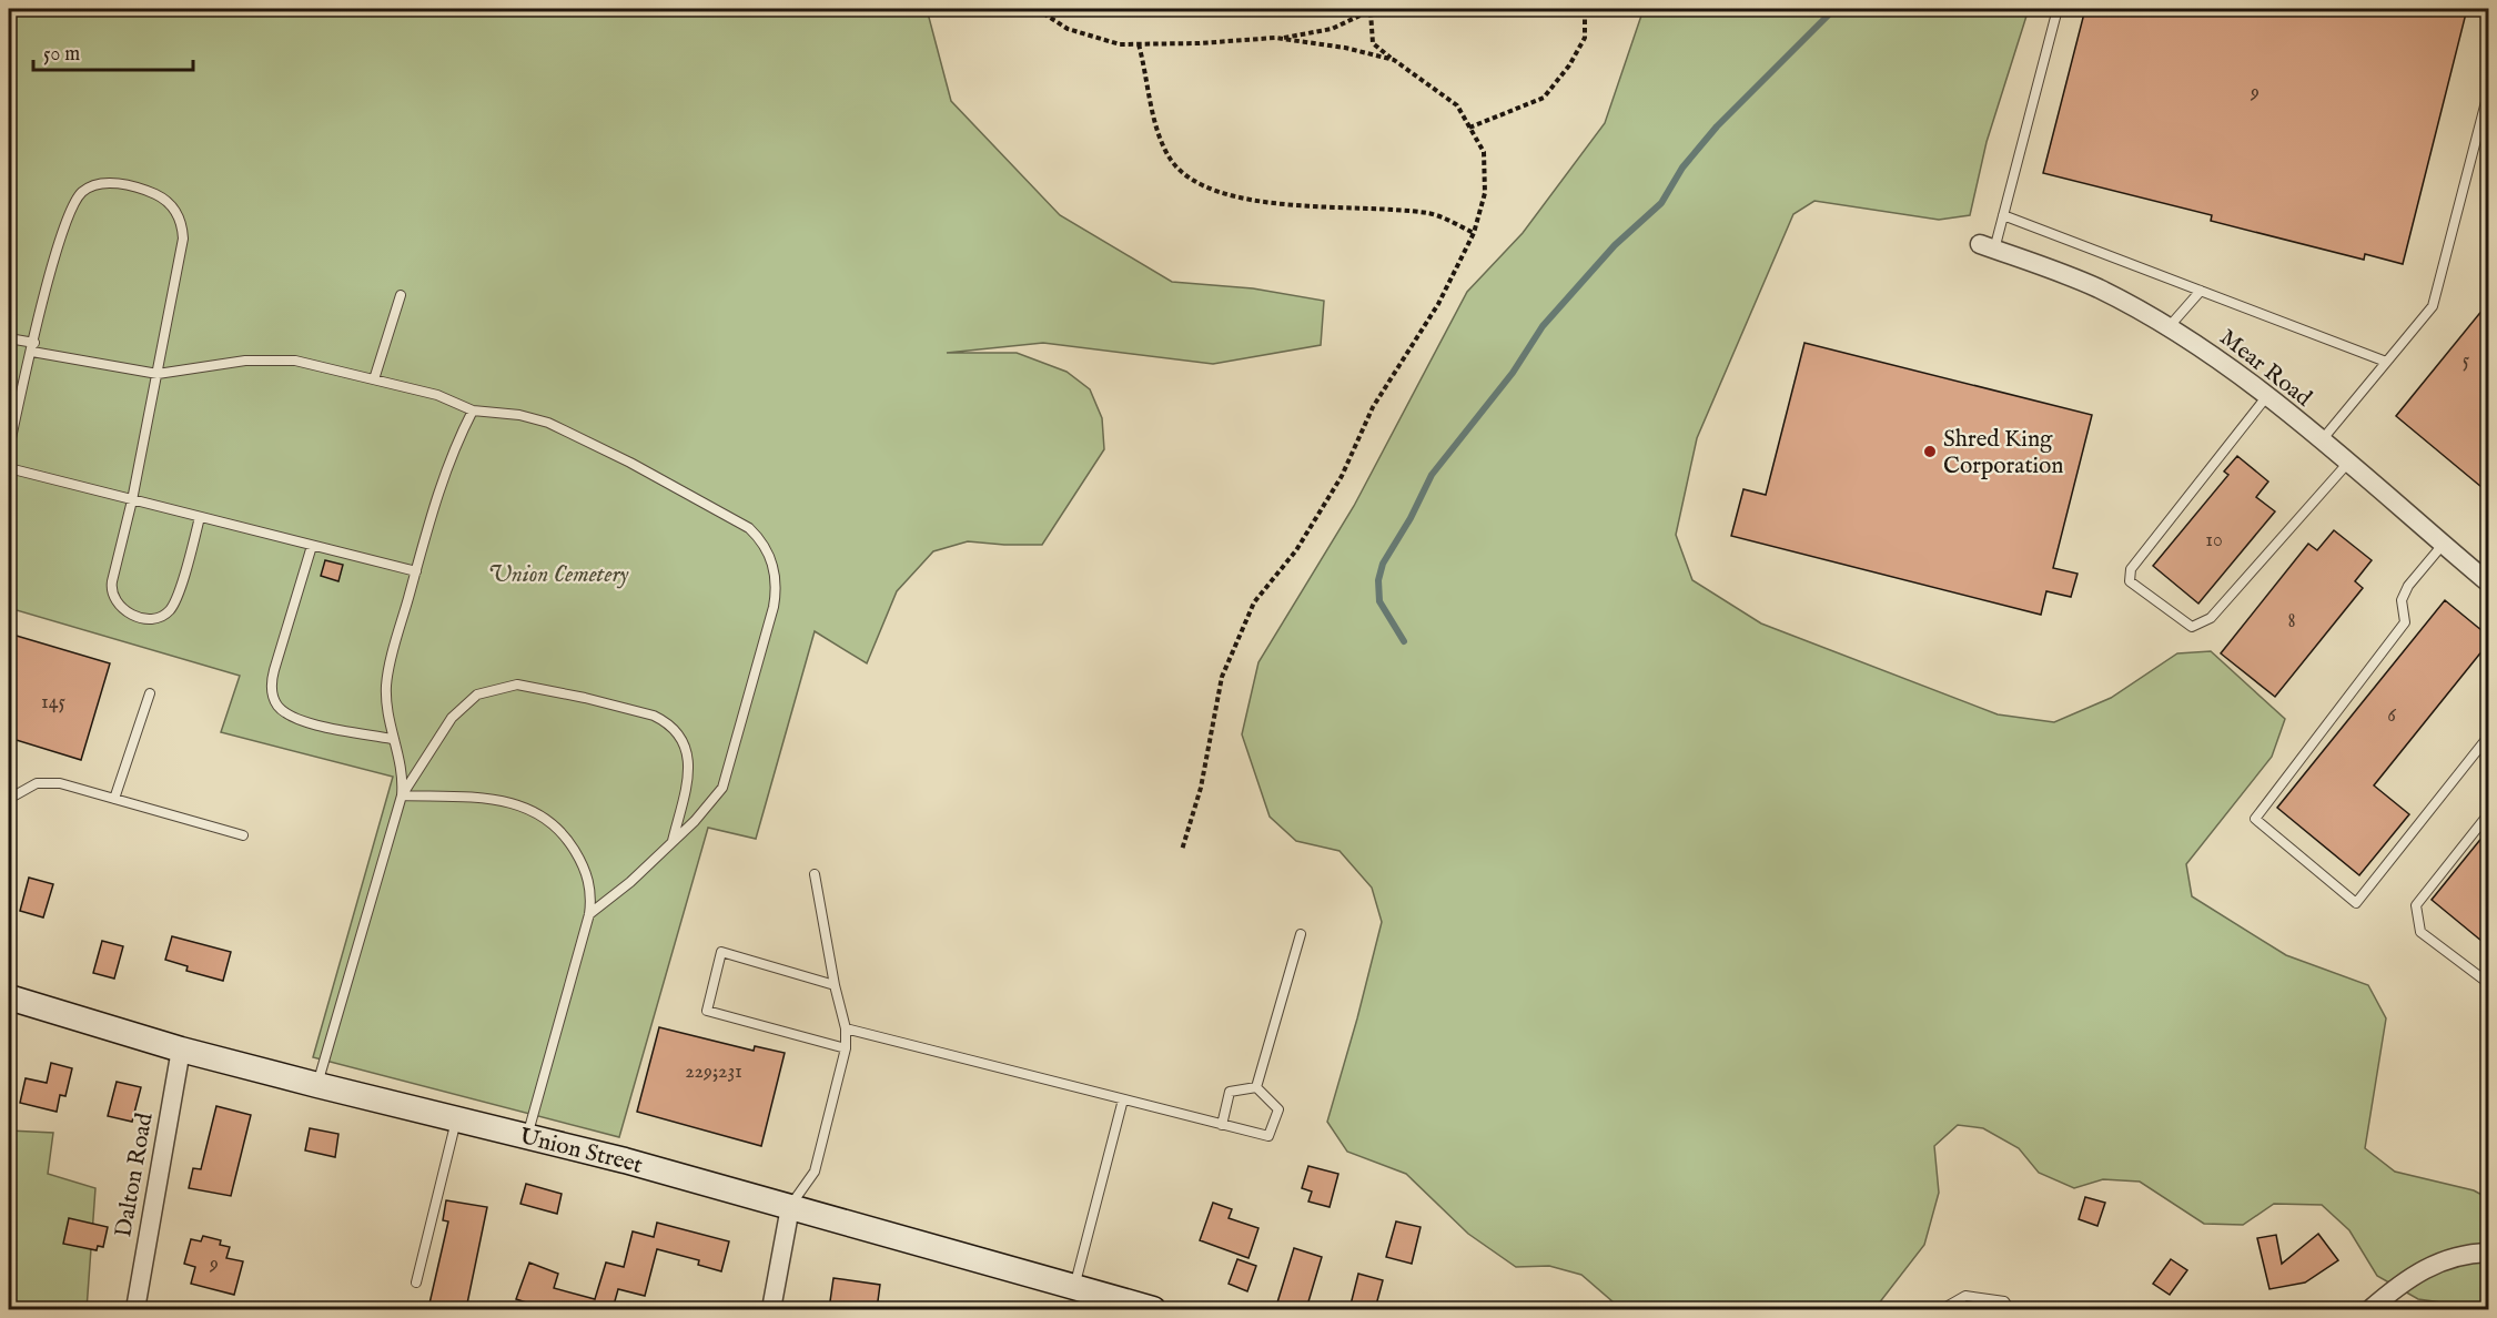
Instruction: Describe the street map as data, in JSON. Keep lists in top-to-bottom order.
{
  "streets": {
    "main road": ["Union Street"],
    "street": ["Mear Road", "Dalton Road"]
  },
  "crossings": [
    ["Union Street", "Dalton Road"]
  ],
  "parks": ["Union Cemetery"],
  "places": ["Shred King Corporation"],
  "house_numbers": [
    "9",
    "5",
    "10",
    "8",
    "145",
    "6",
    "229;231",
    "9"
  ],
  "scale_bar": "50 m"
}
